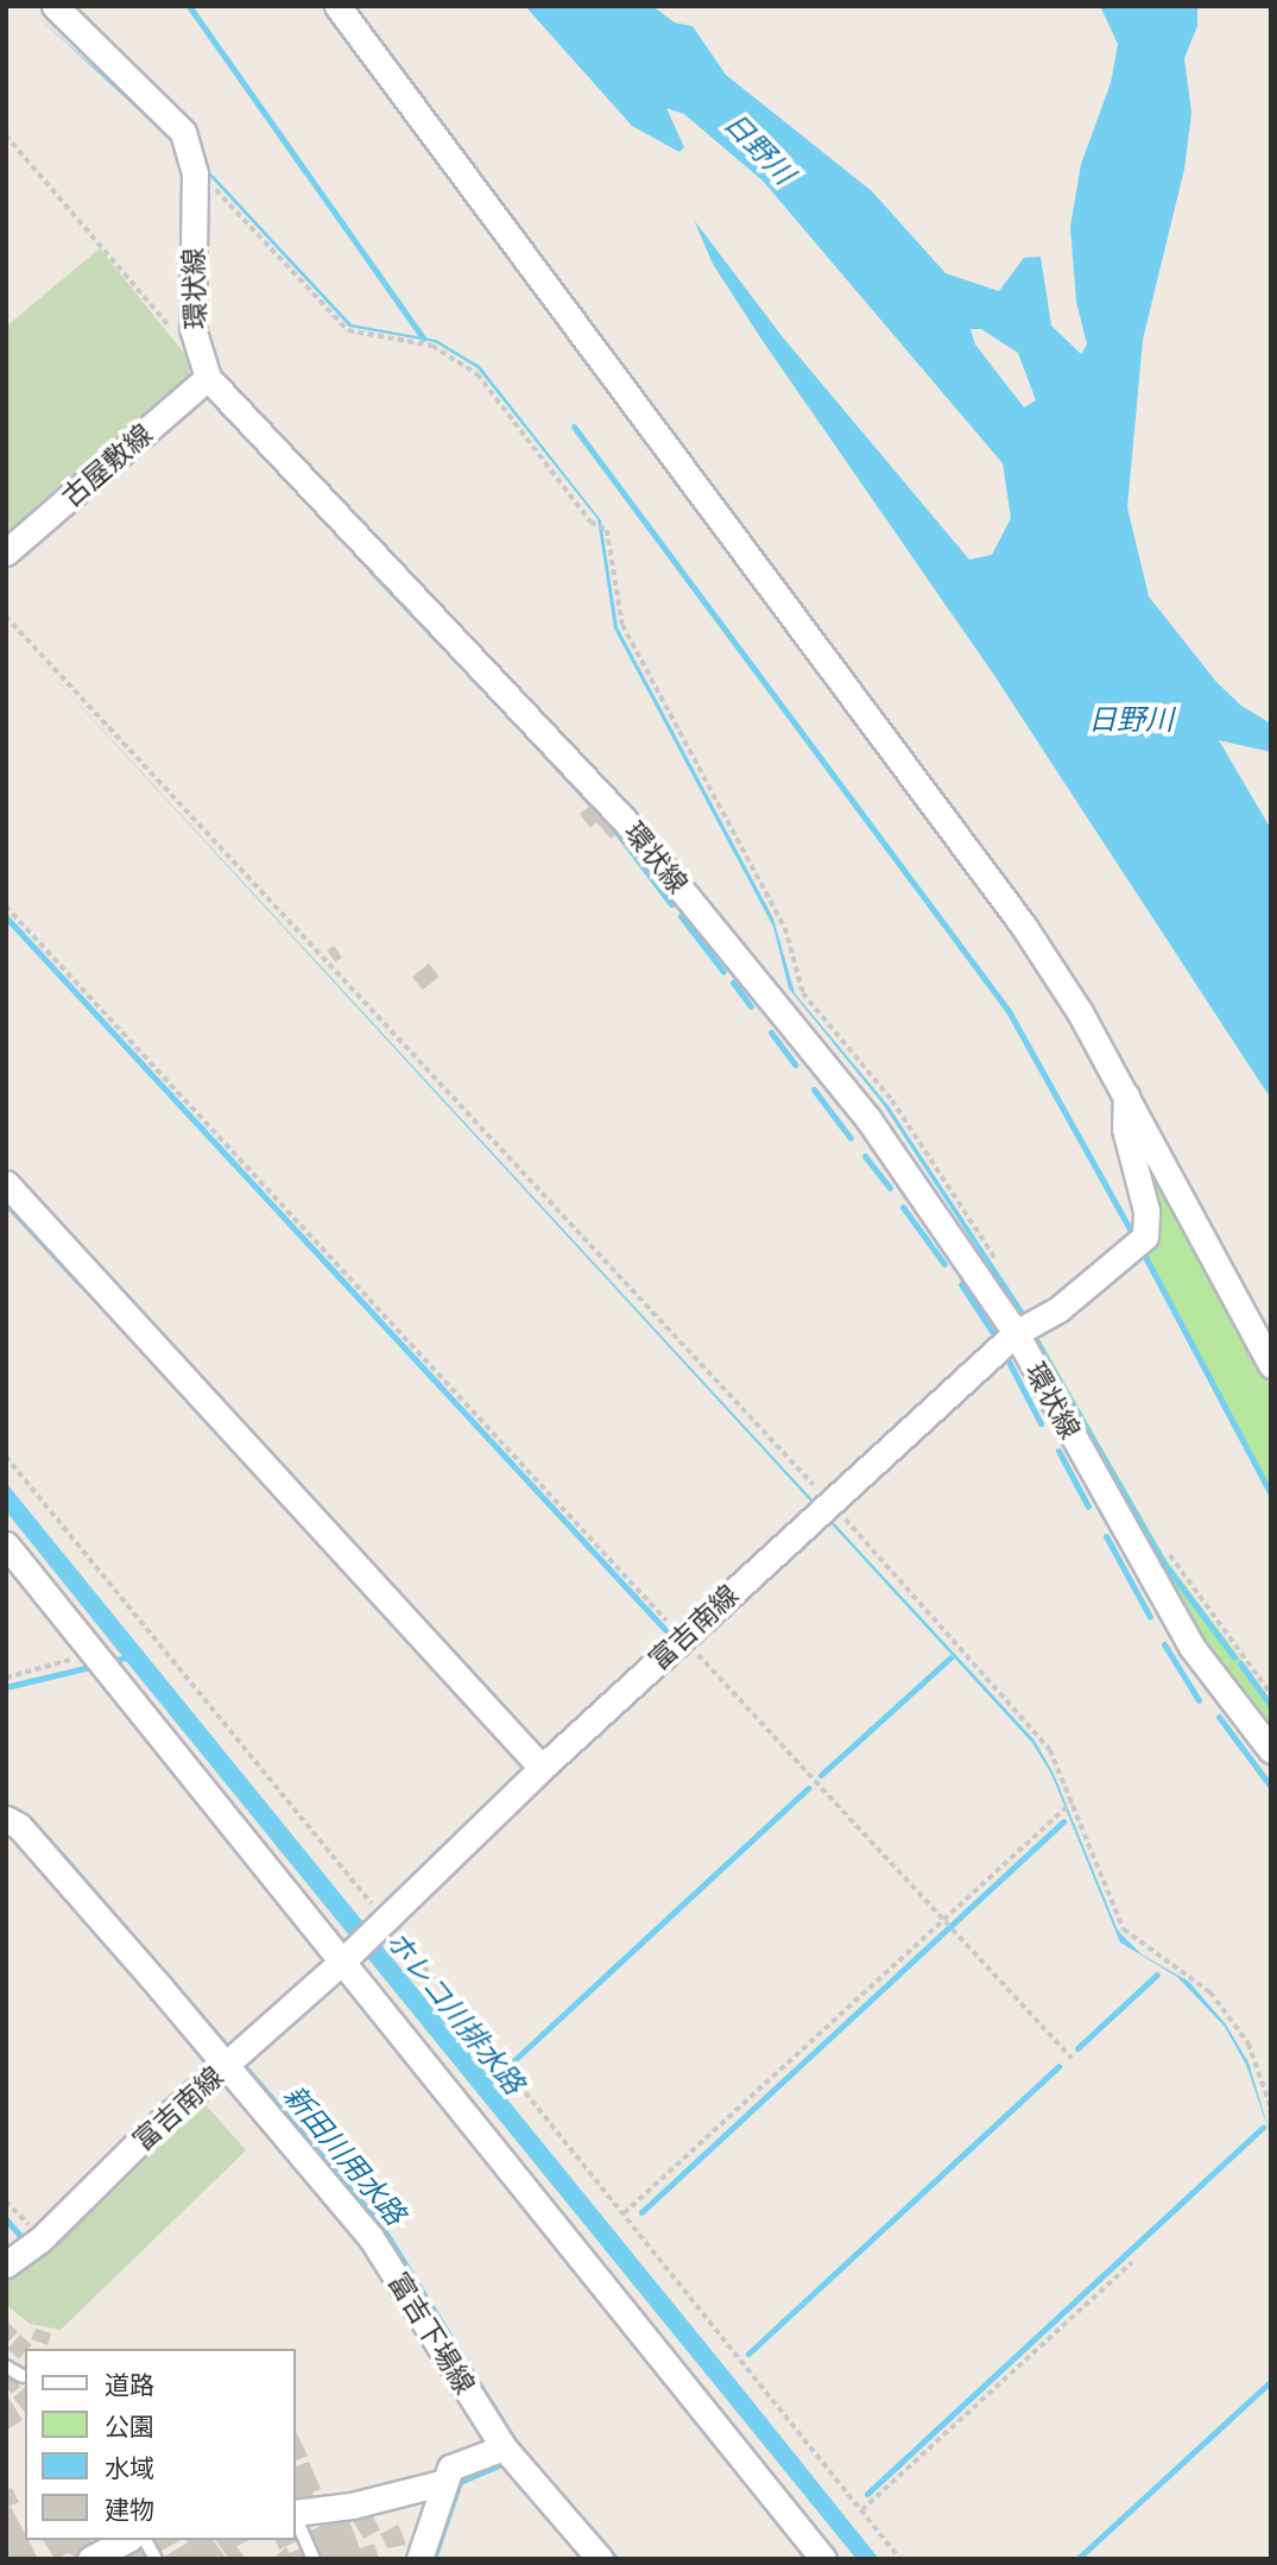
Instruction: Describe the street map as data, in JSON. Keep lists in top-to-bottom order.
{
  "streets": {
    "street": [
      "環状線",
      "古屋敷線",
      "富吉南線",
      "富吉下場線"
    ]
  },
  "crossings": [
    ["環状線", "古屋敷線"],
    ["環状線", "富吉南線"],
    ["富吉南線", "富吉下場線"]
  ],
  "water": ["日野川", "ホレコ川排水路", "新田川用水路"],
  "legend": [
    "道路",
    "公園",
    "水域",
    "建物"
  ]
}
